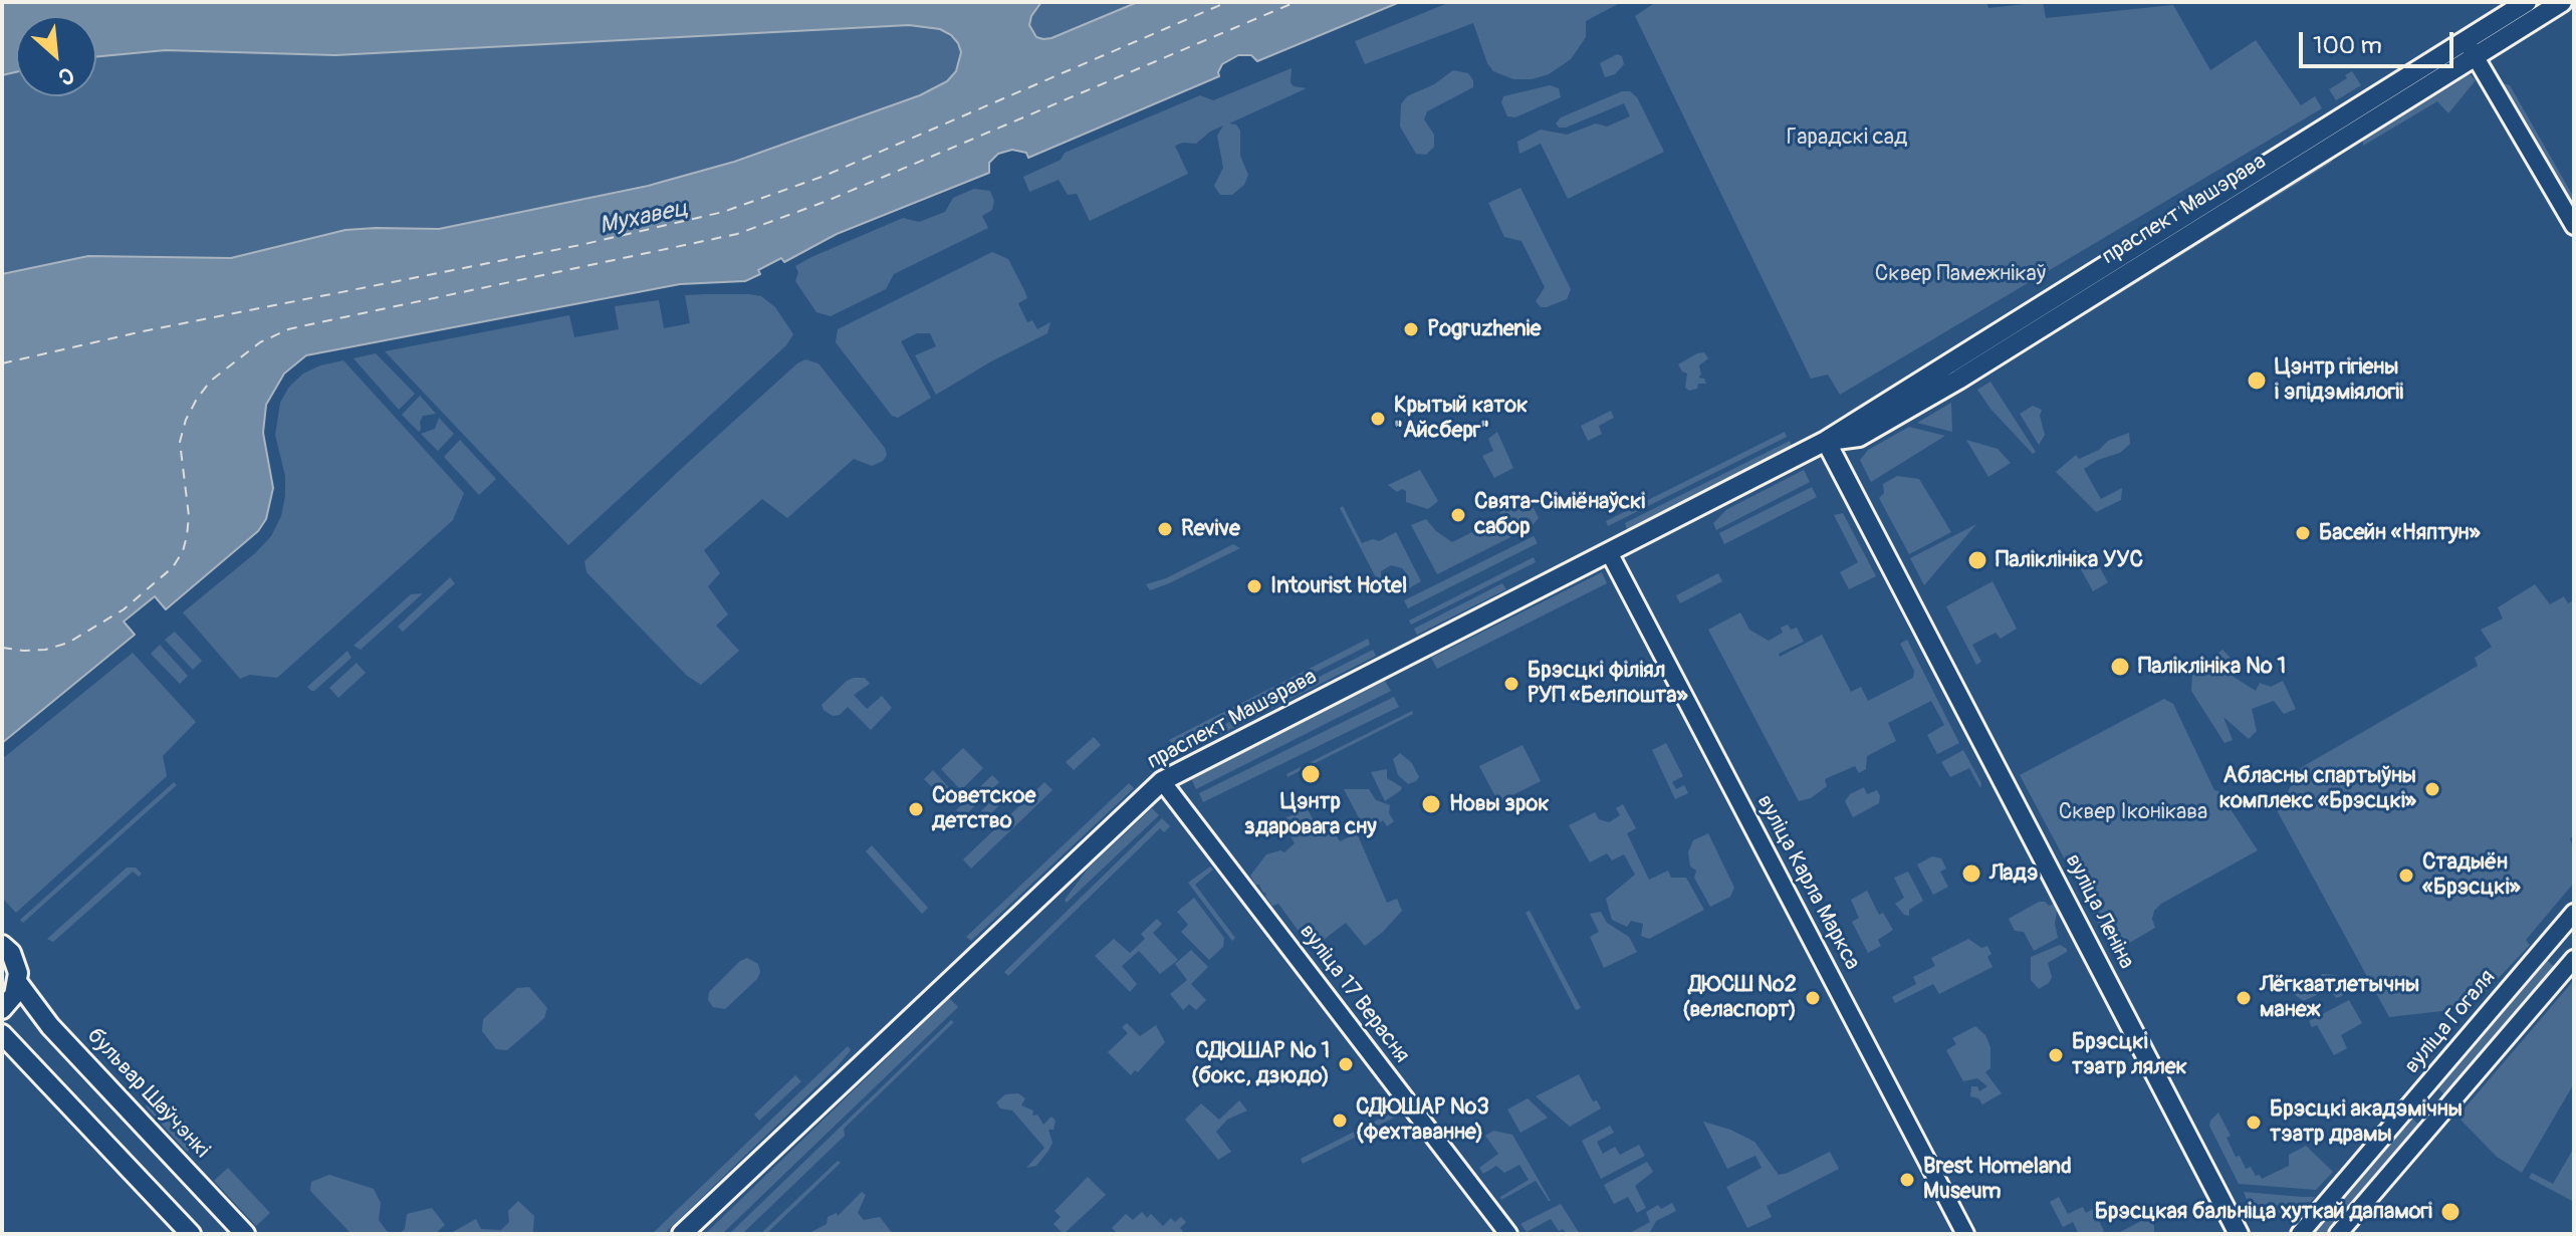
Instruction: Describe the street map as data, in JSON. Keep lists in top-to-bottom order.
{
  "streets": {
    "main road": [
      "праспект Машэрава",
      "вуліца Карла Маркса",
      "вуліца Леніна",
      "вуліца 17 Верасня",
      "вуліца Гогаля",
      "бульвар Шаўчэнкі"
    ]
  },
  "crossings": [
    ["праспект Машэрава", "вуліца Карла Маркса"],
    ["праспект Машэрава", "вуліца Леніна"],
    ["праспект Машэрава", "вуліца 17 Верасня"]
  ],
  "water": ["Мухавец"],
  "parks": ["Гарадскі сад", "Сквер Памежнікаў", "Сквер Іконікава"],
  "places": [
    "Pogruzhenie",
    "Цэнтр гігіены і эпідэміялогіі",
    "Крытый каток \"Айсберг\"",
    "Свята-Сіміёнаўскі сабор",
    "Revive",
    "Басейн «Няптун»",
    "Паліклініка УУС",
    "Intourist Hotel",
    "Паліклініка № 1",
    "Брэсцкі філіял РУП «Белпошта»",
    "Цэнтр здаровага сну",
    "Абласны спартыўны комплекс «Брэсцкі»",
    "Новы зрок",
    "Советское детство",
    "Ладэ",
    "Стадыён «Брэсцкі»",
    "ДЮСШ №2 (веласпорт)",
    "Лёгкаатлетычны манеж",
    "Брэсцкі тэатр лялек",
    "СДЮШАР № 1 (бокс, дзюдо)",
    "СДЮШАР №3 (фехтаванне)",
    "Брэсцкі акадэмічны тэатр драмы",
    "Brest Homeland Museum",
    "Брэсцкая бальніца хуткай дапамогі"
  ],
  "scale_bar": "100 m",
  "north": "bottom right"
}
